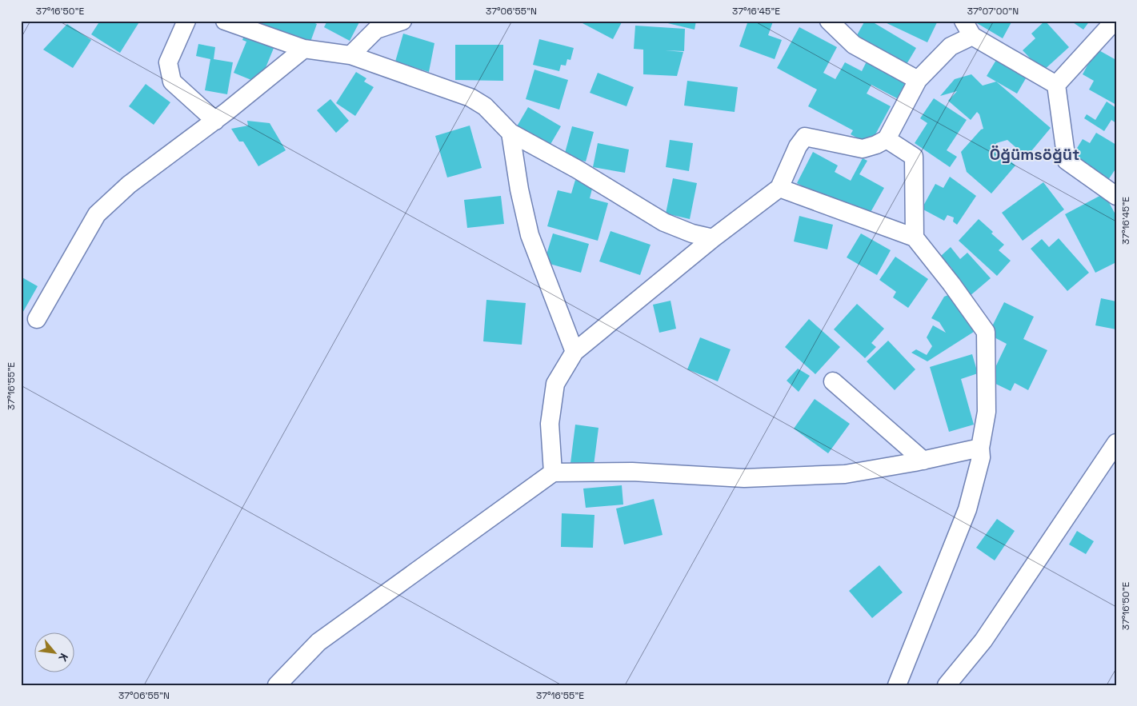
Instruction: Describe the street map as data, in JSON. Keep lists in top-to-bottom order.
{
  "districts": ["Öğümsöğüt"],
  "north": "bottom right",
  "coordinates": [
    "37°16'50\"E",
    "37°06'55\"N",
    "37°16'45\"E",
    "37°07'00\"N",
    "37°16'55\"E"
  ]
}
